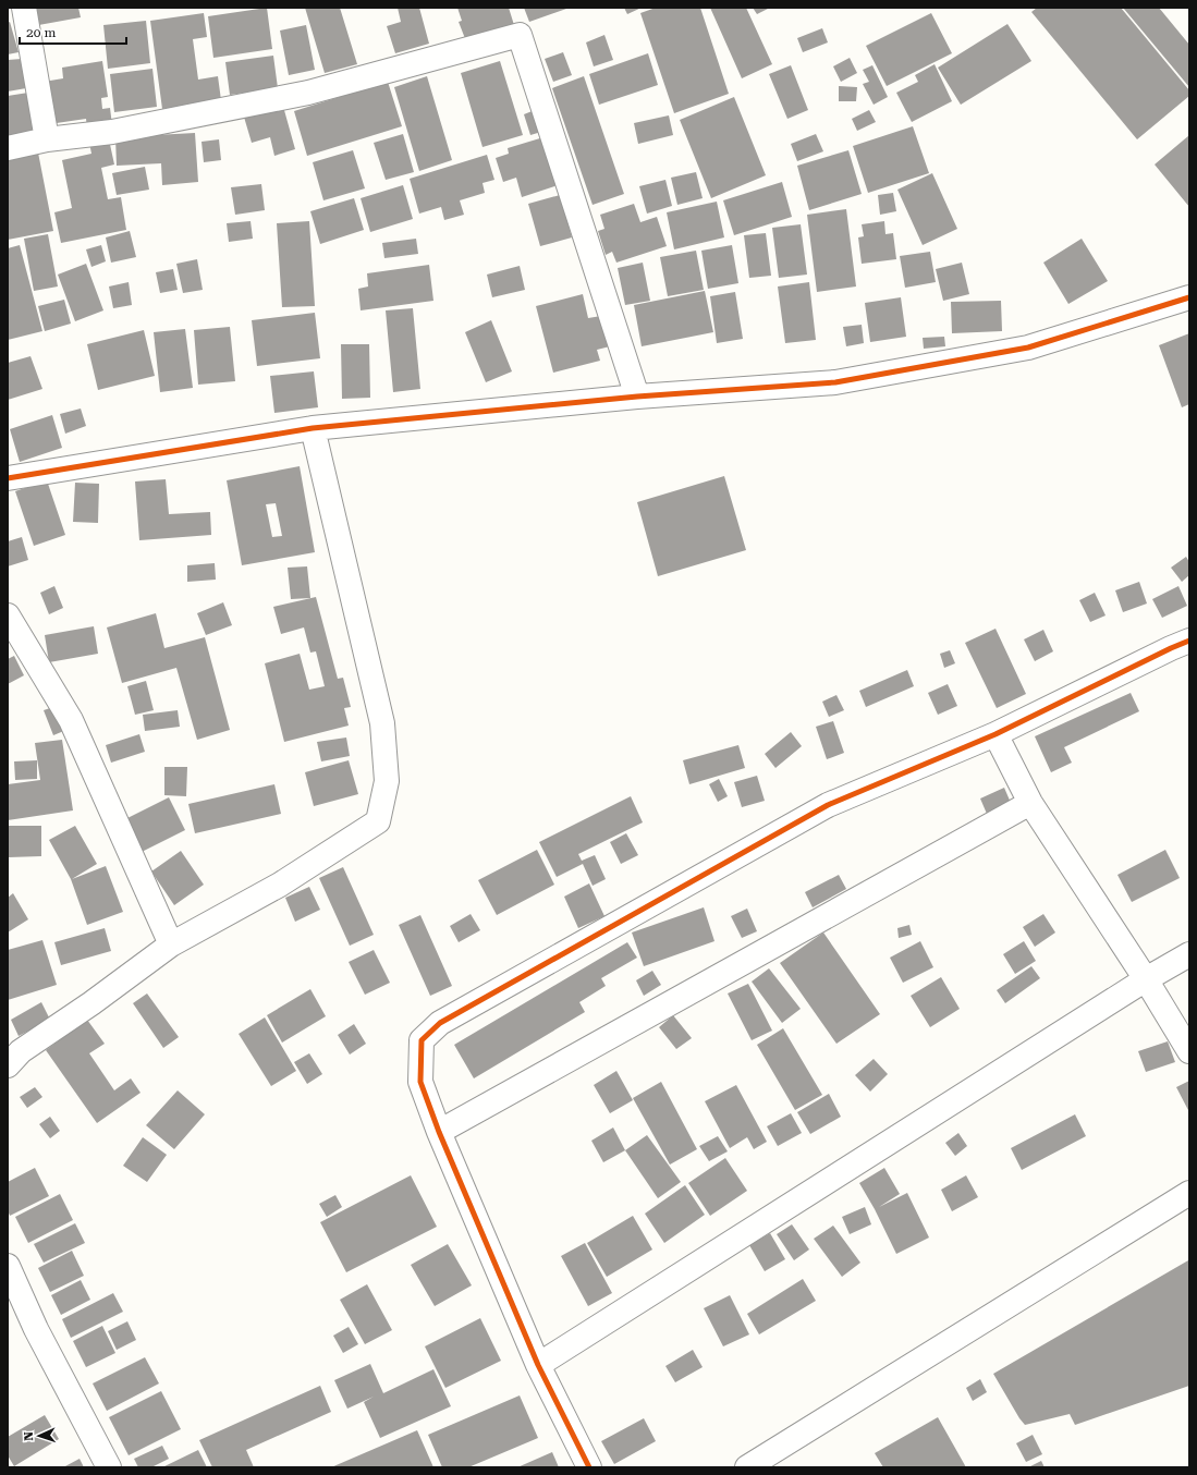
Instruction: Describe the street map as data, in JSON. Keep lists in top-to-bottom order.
{
  "scale_bar": "20 m",
  "north": "left"
}
